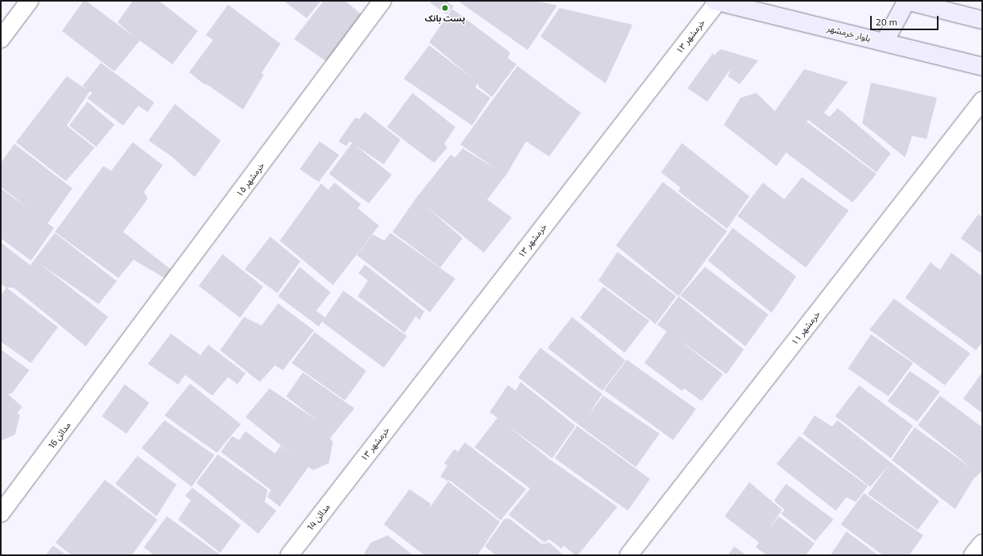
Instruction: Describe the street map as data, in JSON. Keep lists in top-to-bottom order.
{
  "streets": {
    "main road": ["بلوار خرمشهر"],
    "street": [
      "خرمشهر ۱۳",
      "خرمشهر ۱۵",
      "خرمشهر ۱۱",
      "مدائن 16",
      "مدائن 14"
    ]
  },
  "crossings": [
    ["بلوار خرمشهر", "خرمشهر ۱۳"],
    ["خرمشهر ۱۳", "مدائن 14"],
    ["خرمشهر ۱۵", "مدائن 16"]
  ],
  "places": ["پست بانک"],
  "scale_bar": "20 m"
}
